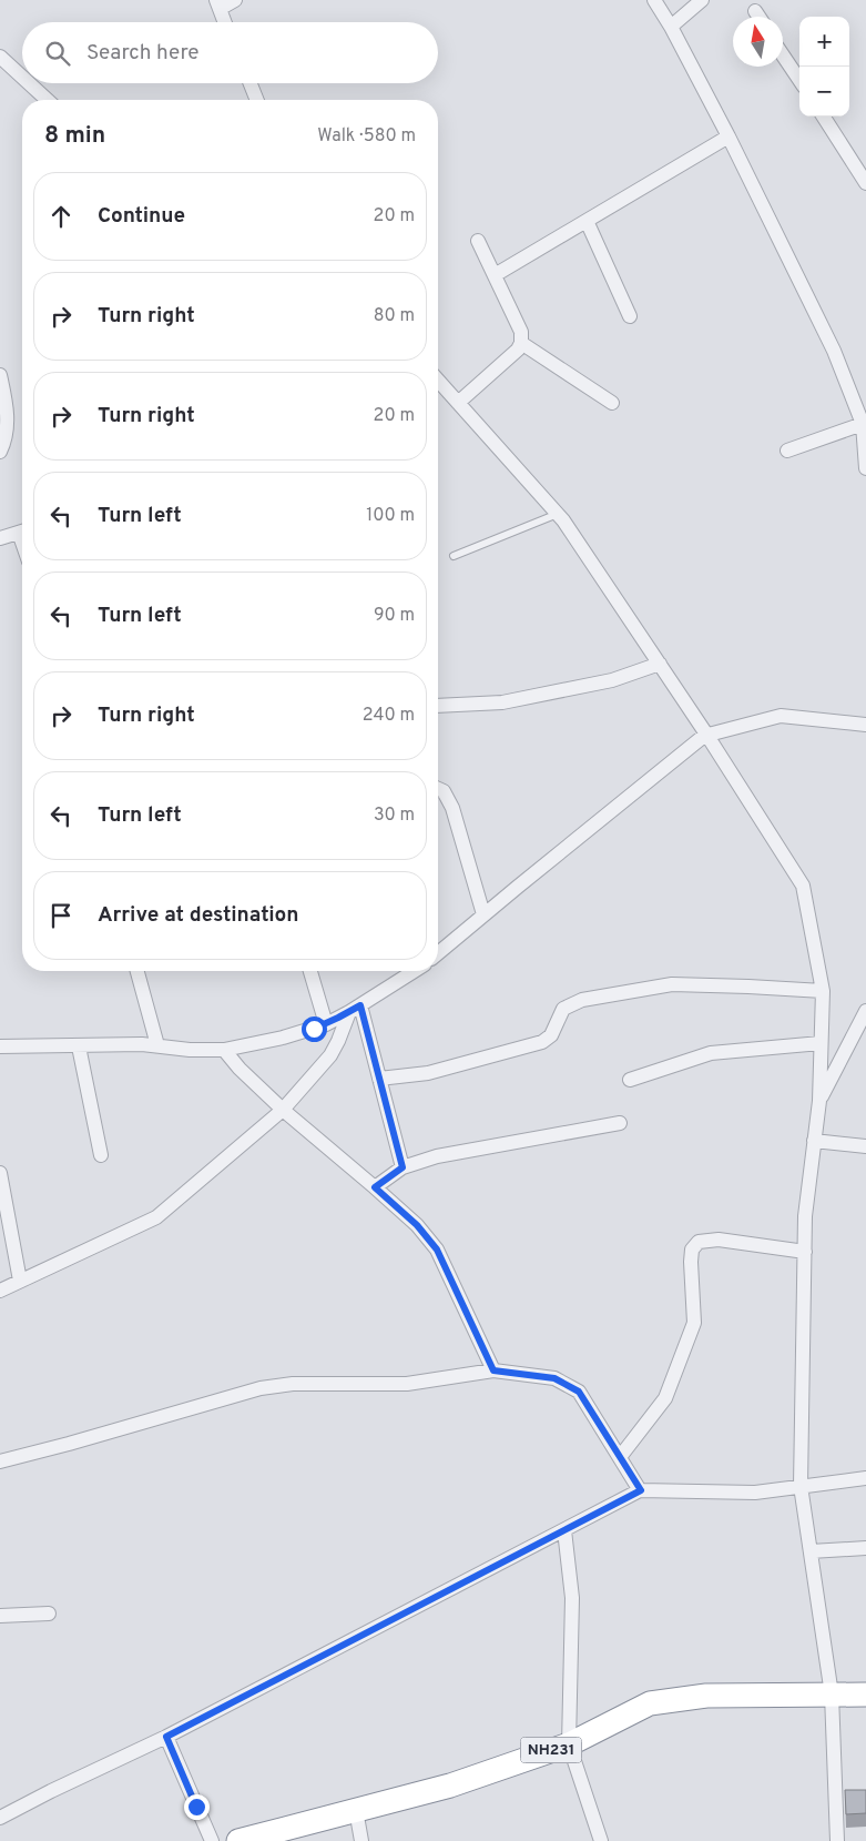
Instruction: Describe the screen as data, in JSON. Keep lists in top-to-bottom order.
{
  "streets": {
    "highway": ["NH231"]
  },
  "north": "top",
  "page": {
    "map_buttons": ["+", "−"],
    "search": "Search here",
    "heading": ["8 min", "Walk · 580 m"],
    "list": [
      ["Continue", "20 m"],
      ["Turn right", "80 m"],
      ["Turn right", "20 m"],
      ["Turn left", "100 m"],
      ["Turn left", "90 m"],
      ["Turn right", "240 m"],
      ["Turn left", "30 m"],
      "Arrive at destination"
    ]
  }
}
